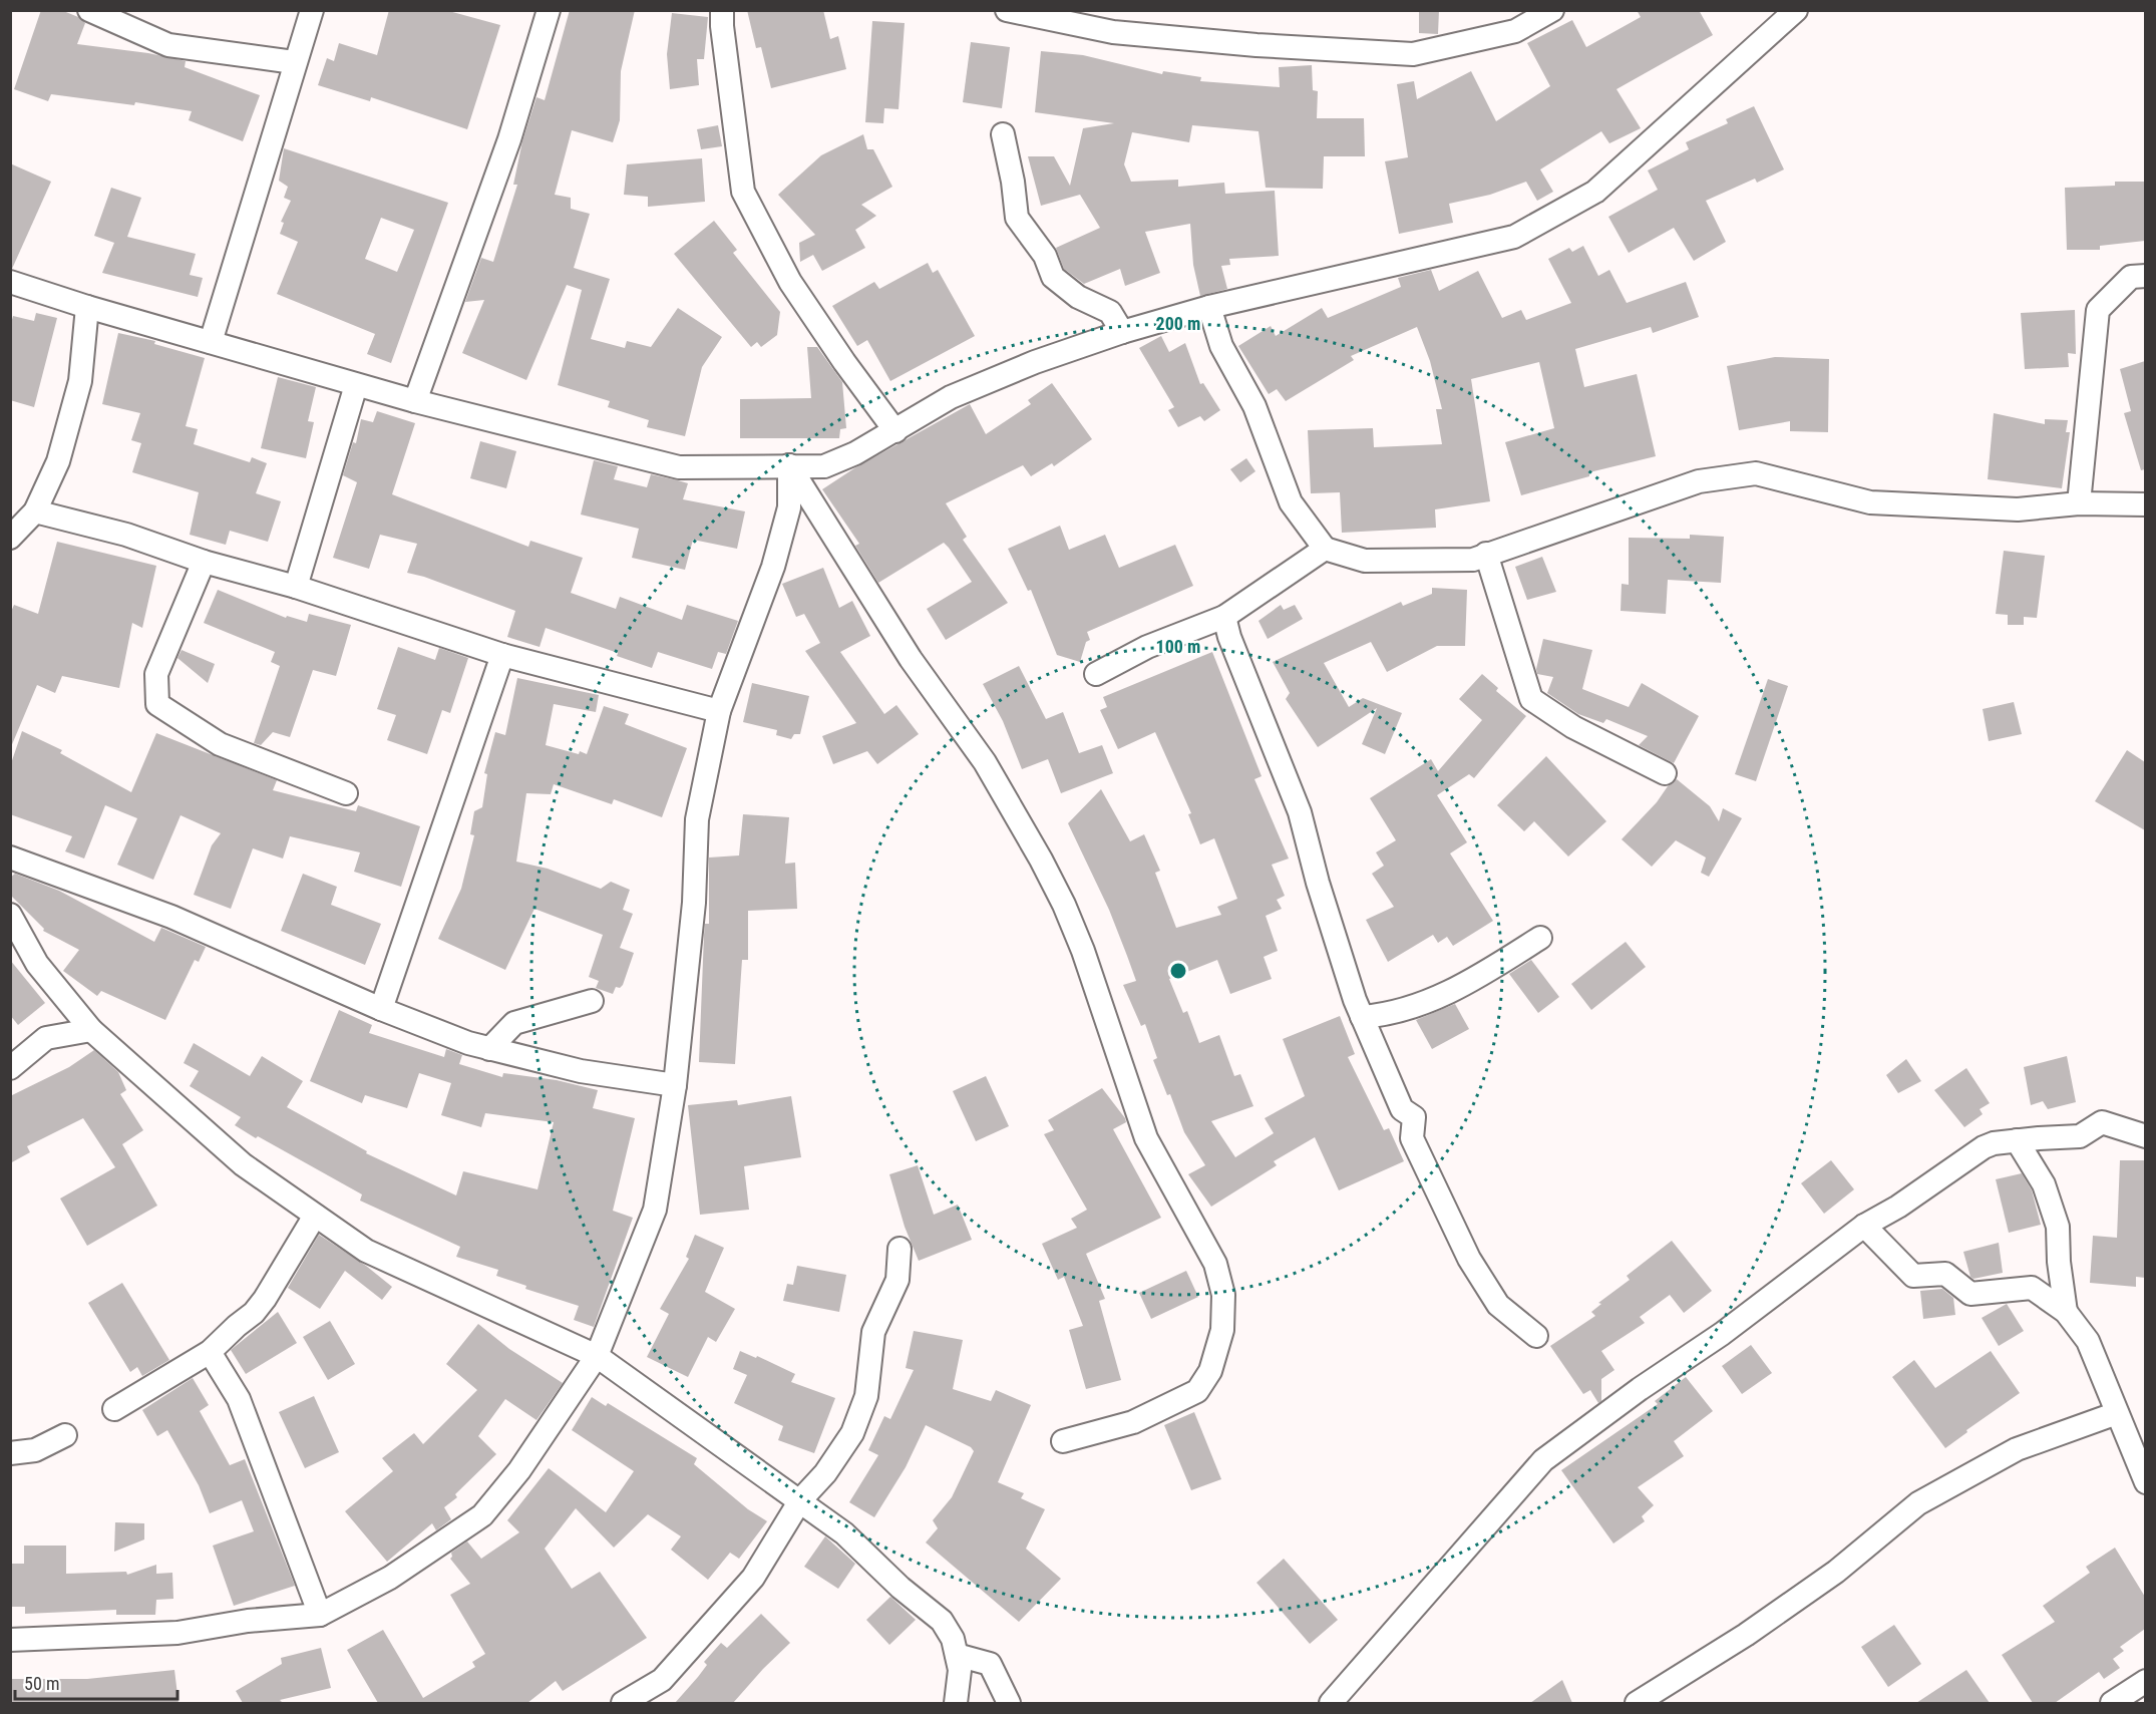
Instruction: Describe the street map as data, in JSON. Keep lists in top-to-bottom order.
{
  "scale_bar": "50 m",
  "rings": ["200 m", "100 m"]
}
